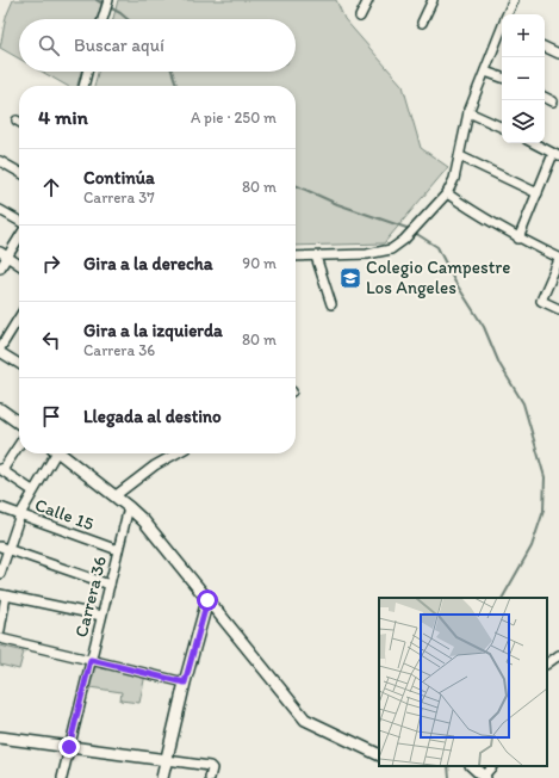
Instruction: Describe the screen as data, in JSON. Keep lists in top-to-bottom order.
{
  "streets": {
    "street": ["Calle 15", "Carrera 36"]
  },
  "crossings": [
    ["Calle 15", "Carrera 36"]
  ],
  "places": {
    "school or university": ["Colegio Campestre Los Angeles"]
  },
  "page": {
    "map_buttons": ["+", "−"],
    "search": "Buscar aquí",
    "heading": ["4 min", "A pie · 250 m"],
    "list": [
      ["Continúa", "Carrera 37", "80 m"],
      ["Gira a la derecha", "90 m"],
      ["Gira a la izquierda", "Carrera 36", "80 m"],
      "Llegada al destino"
    ]
  }
}
